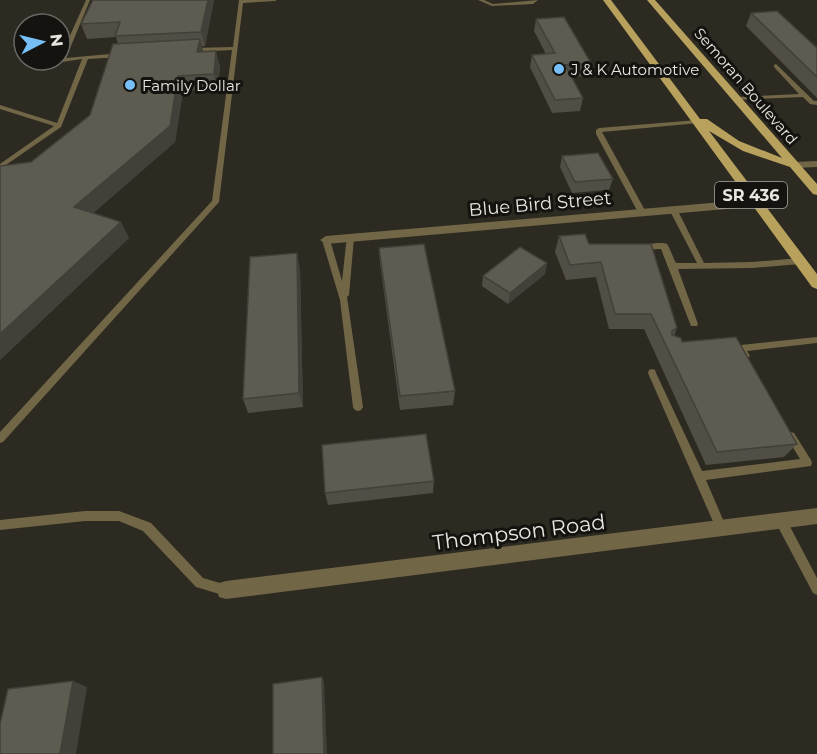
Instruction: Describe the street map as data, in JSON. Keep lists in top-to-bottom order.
{
  "streets": {
    "main road": ["Semoran Boulevard", "SR 436"],
    "street": ["Blue Bird Street", "Thompson Road"]
  },
  "crossings": [
    ["SR 436", "Blue Bird Street"]
  ],
  "places": ["J & K Automotive", "Family Dollar"],
  "north": "right"
}
